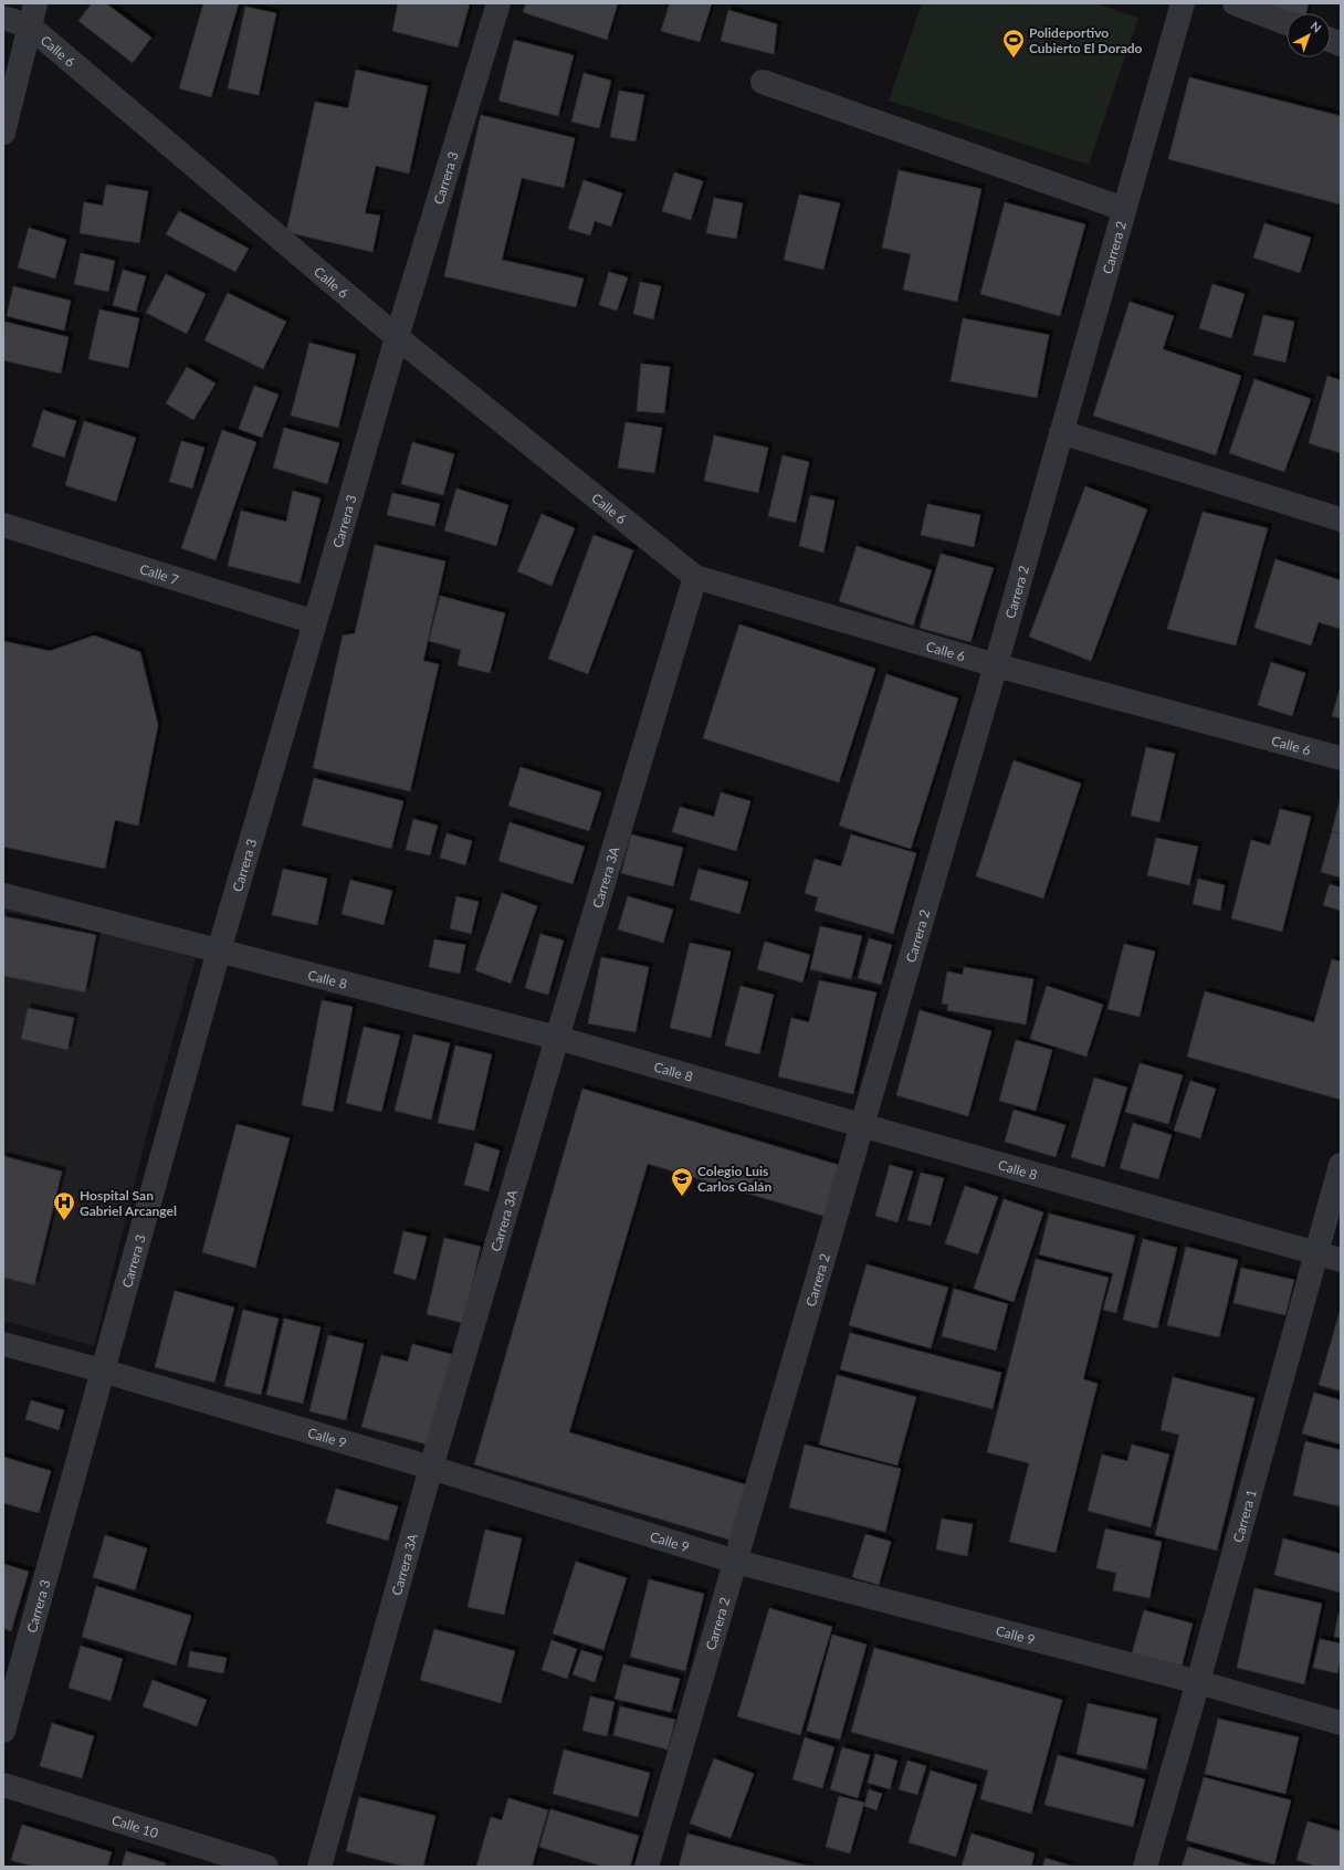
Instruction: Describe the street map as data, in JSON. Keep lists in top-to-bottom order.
{
  "streets": {
    "street": [
      "Calle 6",
      "Carrera 3",
      "Carrera 2",
      "Calle 7",
      "Carrera 3A",
      "Calle 8",
      "Calle 9",
      "Carrera 1",
      "Calle 10"
    ]
  },
  "crossings": [
    ["Calle 6", "Carrera 3"],
    ["Calle 6", "Carrera 2"],
    ["Calle 6", "Carrera 3A"],
    ["Carrera 3", "Calle 7"],
    ["Carrera 3", "Calle 8"],
    ["Carrera 3", "Calle 9"],
    ["Carrera 2", "Calle 8"],
    ["Carrera 2", "Calle 9"],
    ["Carrera 3A", "Calle 8"],
    ["Carrera 3A", "Calle 9"],
    ["Calle 8", "Carrera 1"],
    ["Calle 9", "Carrera 1"]
  ],
  "places": {
    "sports": ["Polideportivo Cubierto El Dorado"],
    "school or university": ["Colegio Luis Carlos Galán"],
    "hospital": ["Hospital San Gabriel Arcangel"]
  },
  "north": "top right"
}
